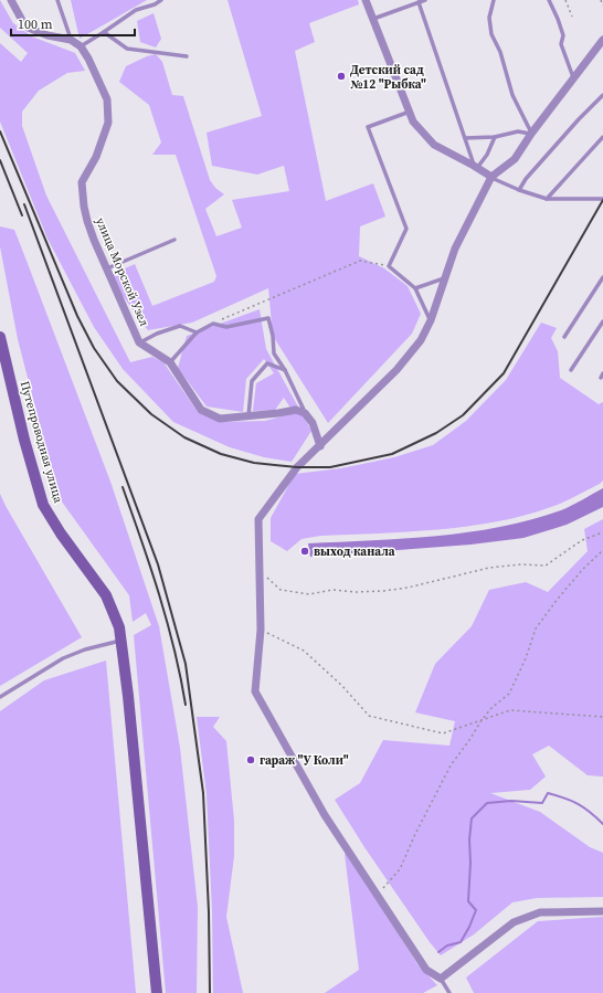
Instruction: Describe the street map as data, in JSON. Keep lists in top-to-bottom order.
{
  "streets": {
    "main road": ["Путепроводная улица"],
    "street": ["улица Морской Узел"]
  },
  "places": ["Детский сад №12 \"Рыбка\"", "выход канала", "гараж \"У Коли\""],
  "scale_bar": "100 m"
}
